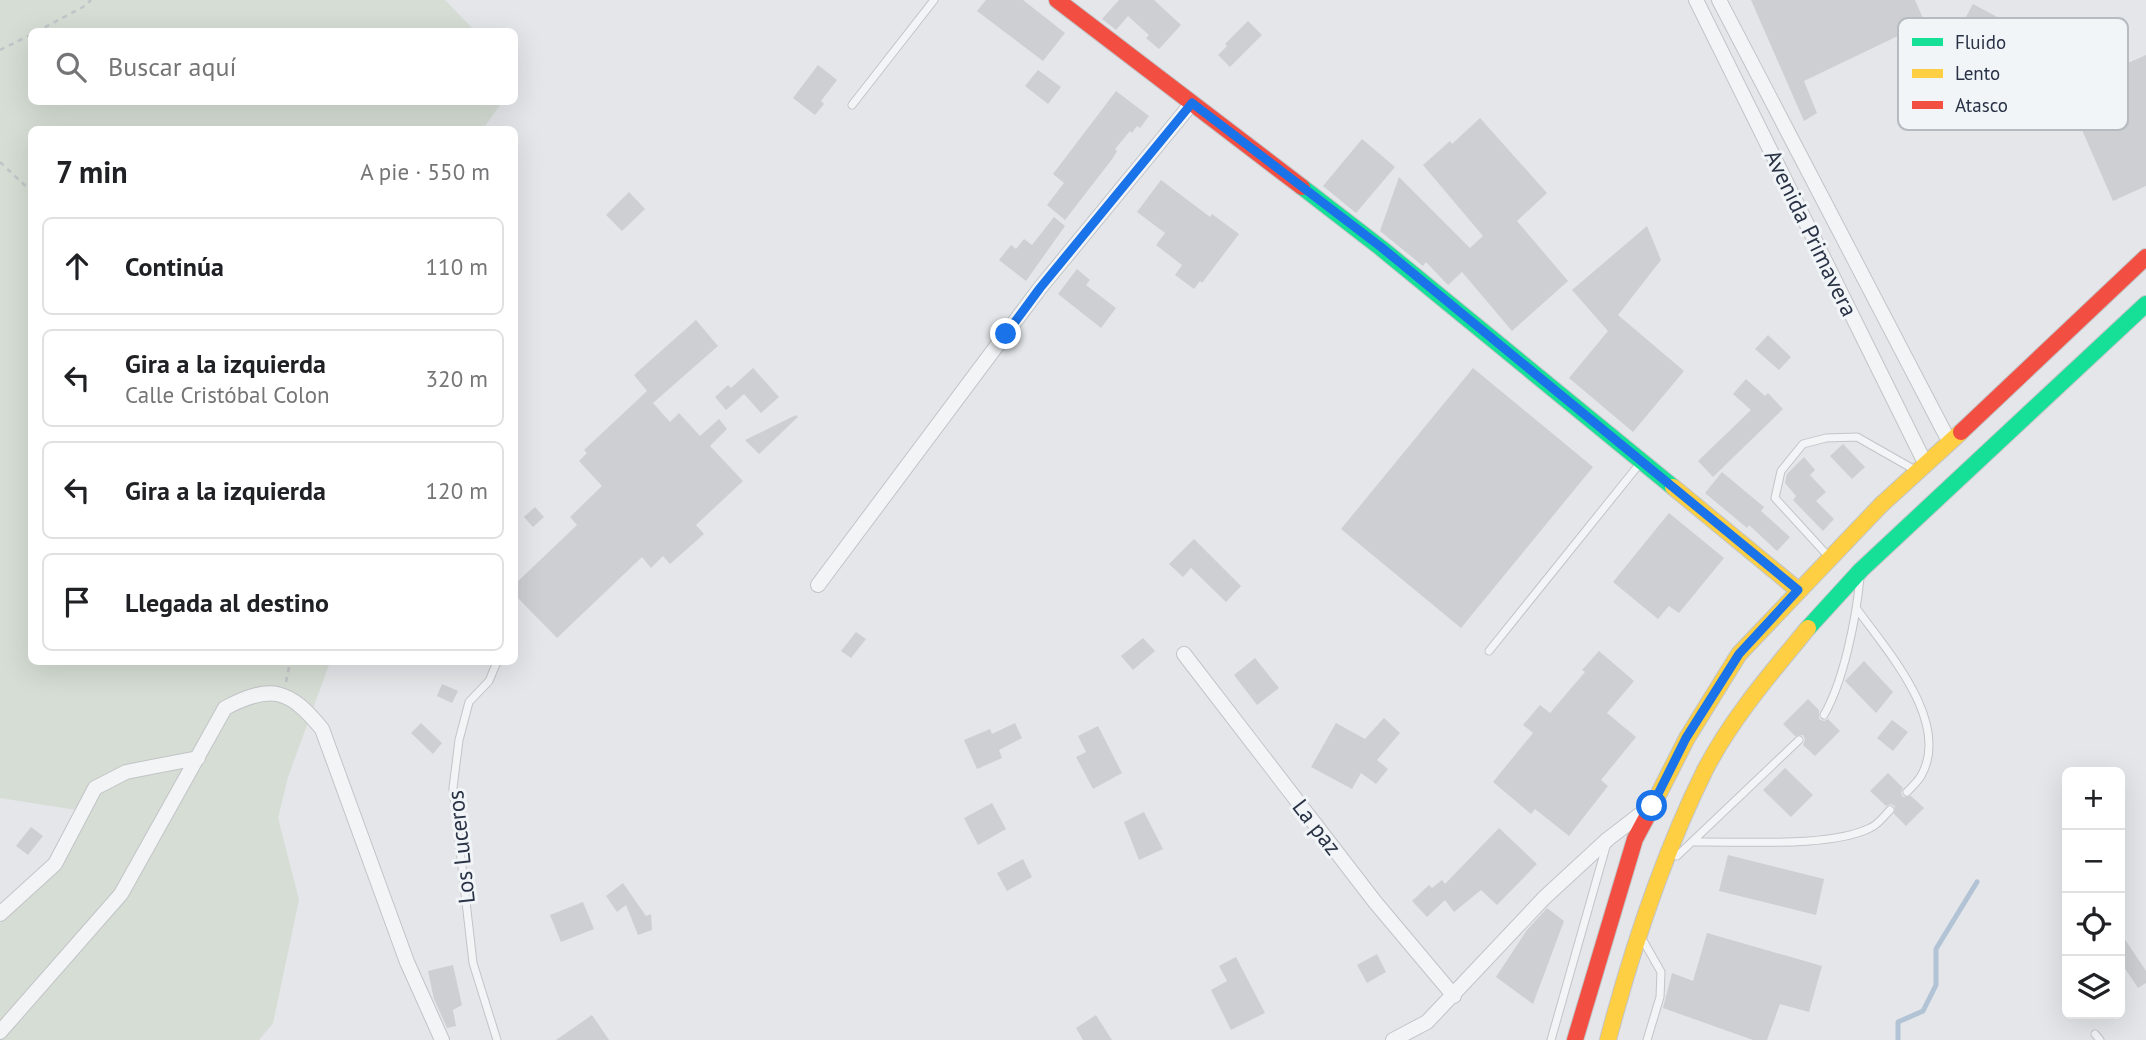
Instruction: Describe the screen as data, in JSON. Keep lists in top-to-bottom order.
{
  "streets": {
    "street": ["Avenida Primavera", "La paz"],
    "lane": ["Los Luceros"]
  },
  "legend": ["Fluido", "Lento", "Atasco"],
  "page": {
    "search": "Buscar aquí",
    "heading": ["7 min", "A pie · 550 m"],
    "list": [
      ["Continúa", "110 m"],
      ["Gira a la izquierda", "Calle Cristóbal Colon", "320 m"],
      ["Gira a la izquierda", "120 m"],
      "Llegada al destino"
    ],
    "map_buttons": ["+", "−"]
  }
}
